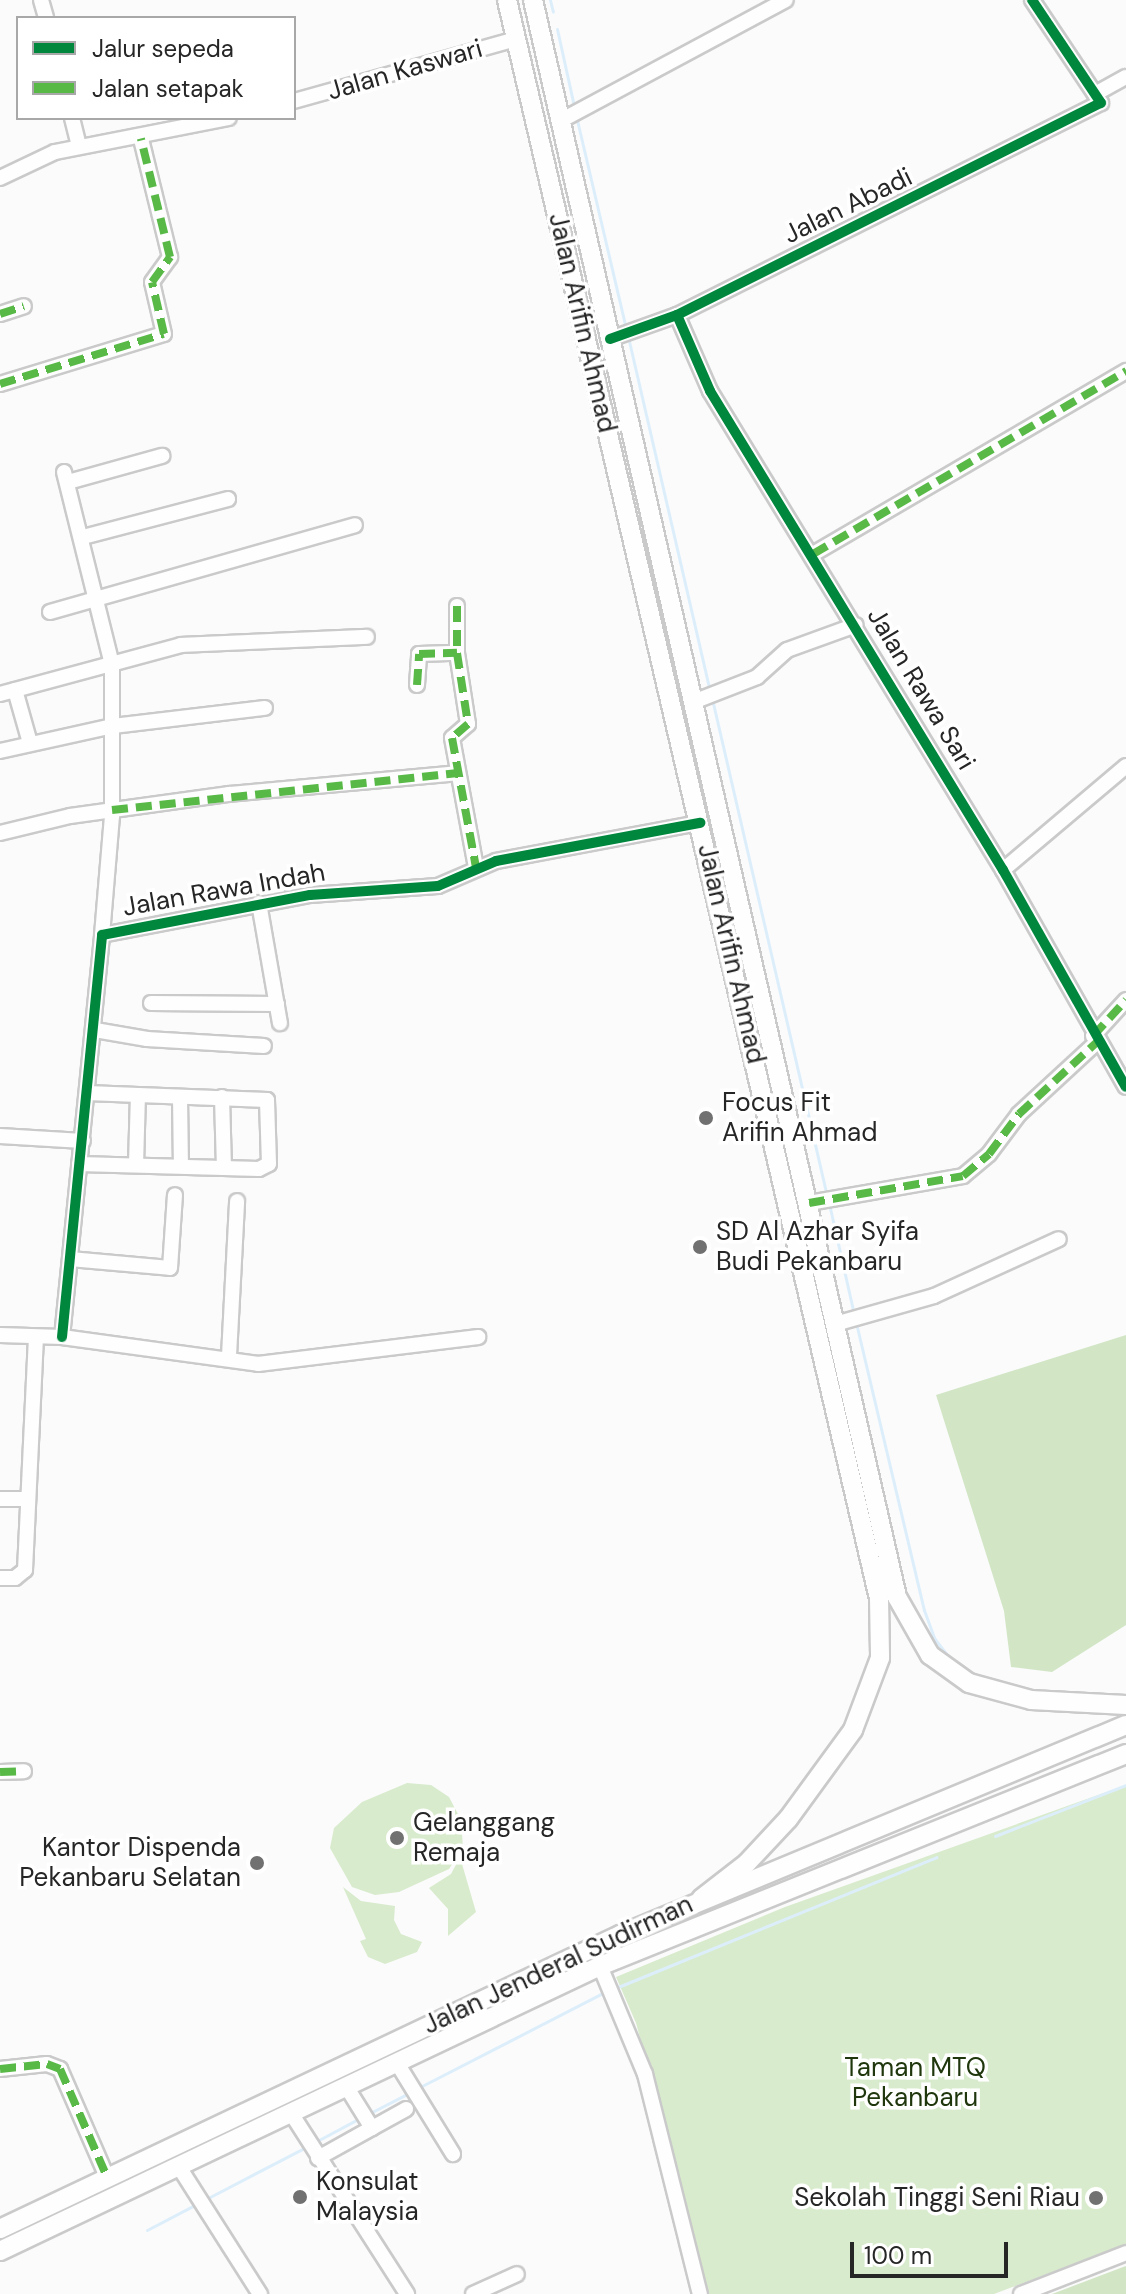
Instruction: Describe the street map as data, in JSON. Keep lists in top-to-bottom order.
{
  "streets": {
    "main road": ["Jalan Arifin Ahmad", "Jalan Jenderal Sudirman"],
    "street": [
      "Jalan Kaswari",
      "Jalan Abadi",
      "Jalan Rawa Sari",
      "Jalan Rawa Indah"
    ]
  },
  "crossings": [
    ["Jalan Kaswari", "Jalan Arifin Ahmad"],
    ["Jalan Abadi", "Jalan Arifin Ahmad"],
    ["Jalan Abadi", "Jalan Rawa Sari"],
    ["Jalan Arifin Ahmad", "Jalan Rawa Indah"],
    ["Jalan Arifin Ahmad", "Jalan Jenderal Sudirman"]
  ],
  "parks": ["Taman MTQ Pekanbaru"],
  "places": [
    "Focus Fit Arifin Ahmad",
    "SD Al Azhar Syifa Budi Pekanbaru",
    "Gelanggang Remaja",
    "Kantor Dispenda Pekanbaru Selatan",
    "Konsulat Malaysia",
    "Sekolah Tinggi Seni Riau"
  ],
  "legend": ["Jalur sepeda", "Jalan setapak"],
  "scale_bar": "100 m"
}
